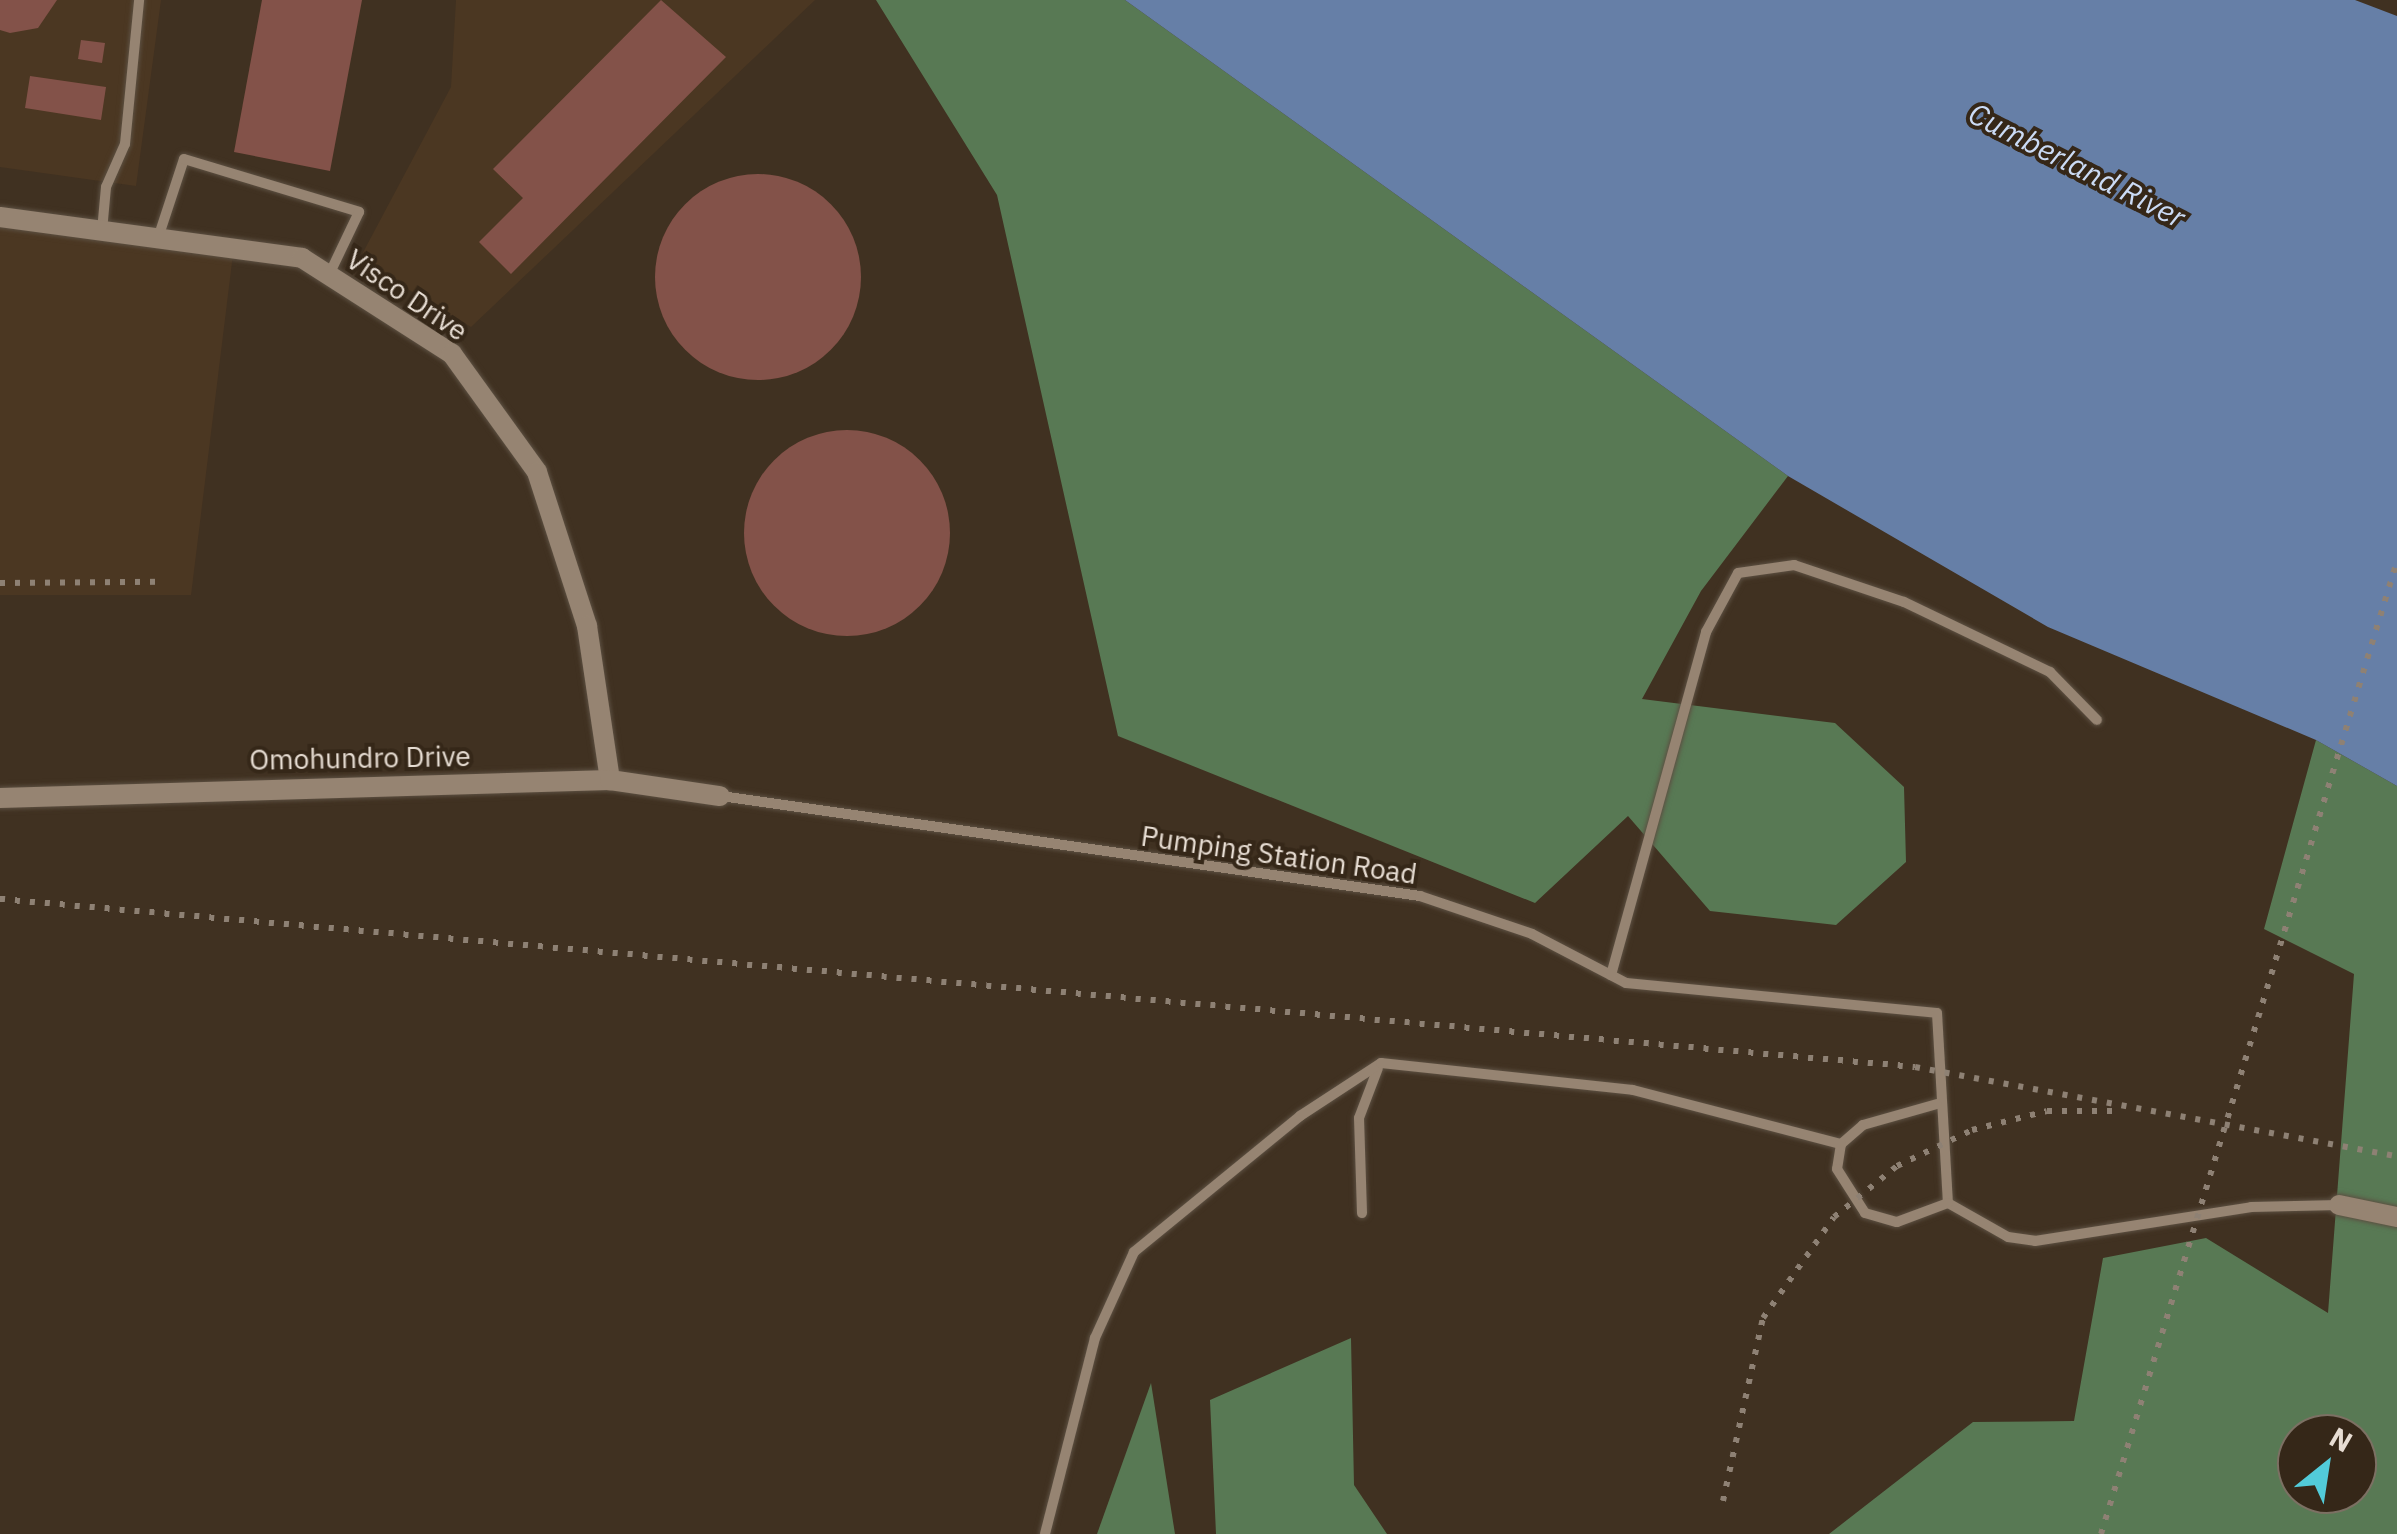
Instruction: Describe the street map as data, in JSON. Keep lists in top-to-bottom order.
{
  "streets": {
    "street": ["Visco Drive", "Omohundro Drive"],
    "lane": ["Pumping Station Road"]
  },
  "crossings": [
    ["Visco Drive", "Omohundro Drive"],
    ["Omohundro Drive", "Pumping Station Road"]
  ],
  "water": ["Cumberland River"],
  "north": "top right"
}
